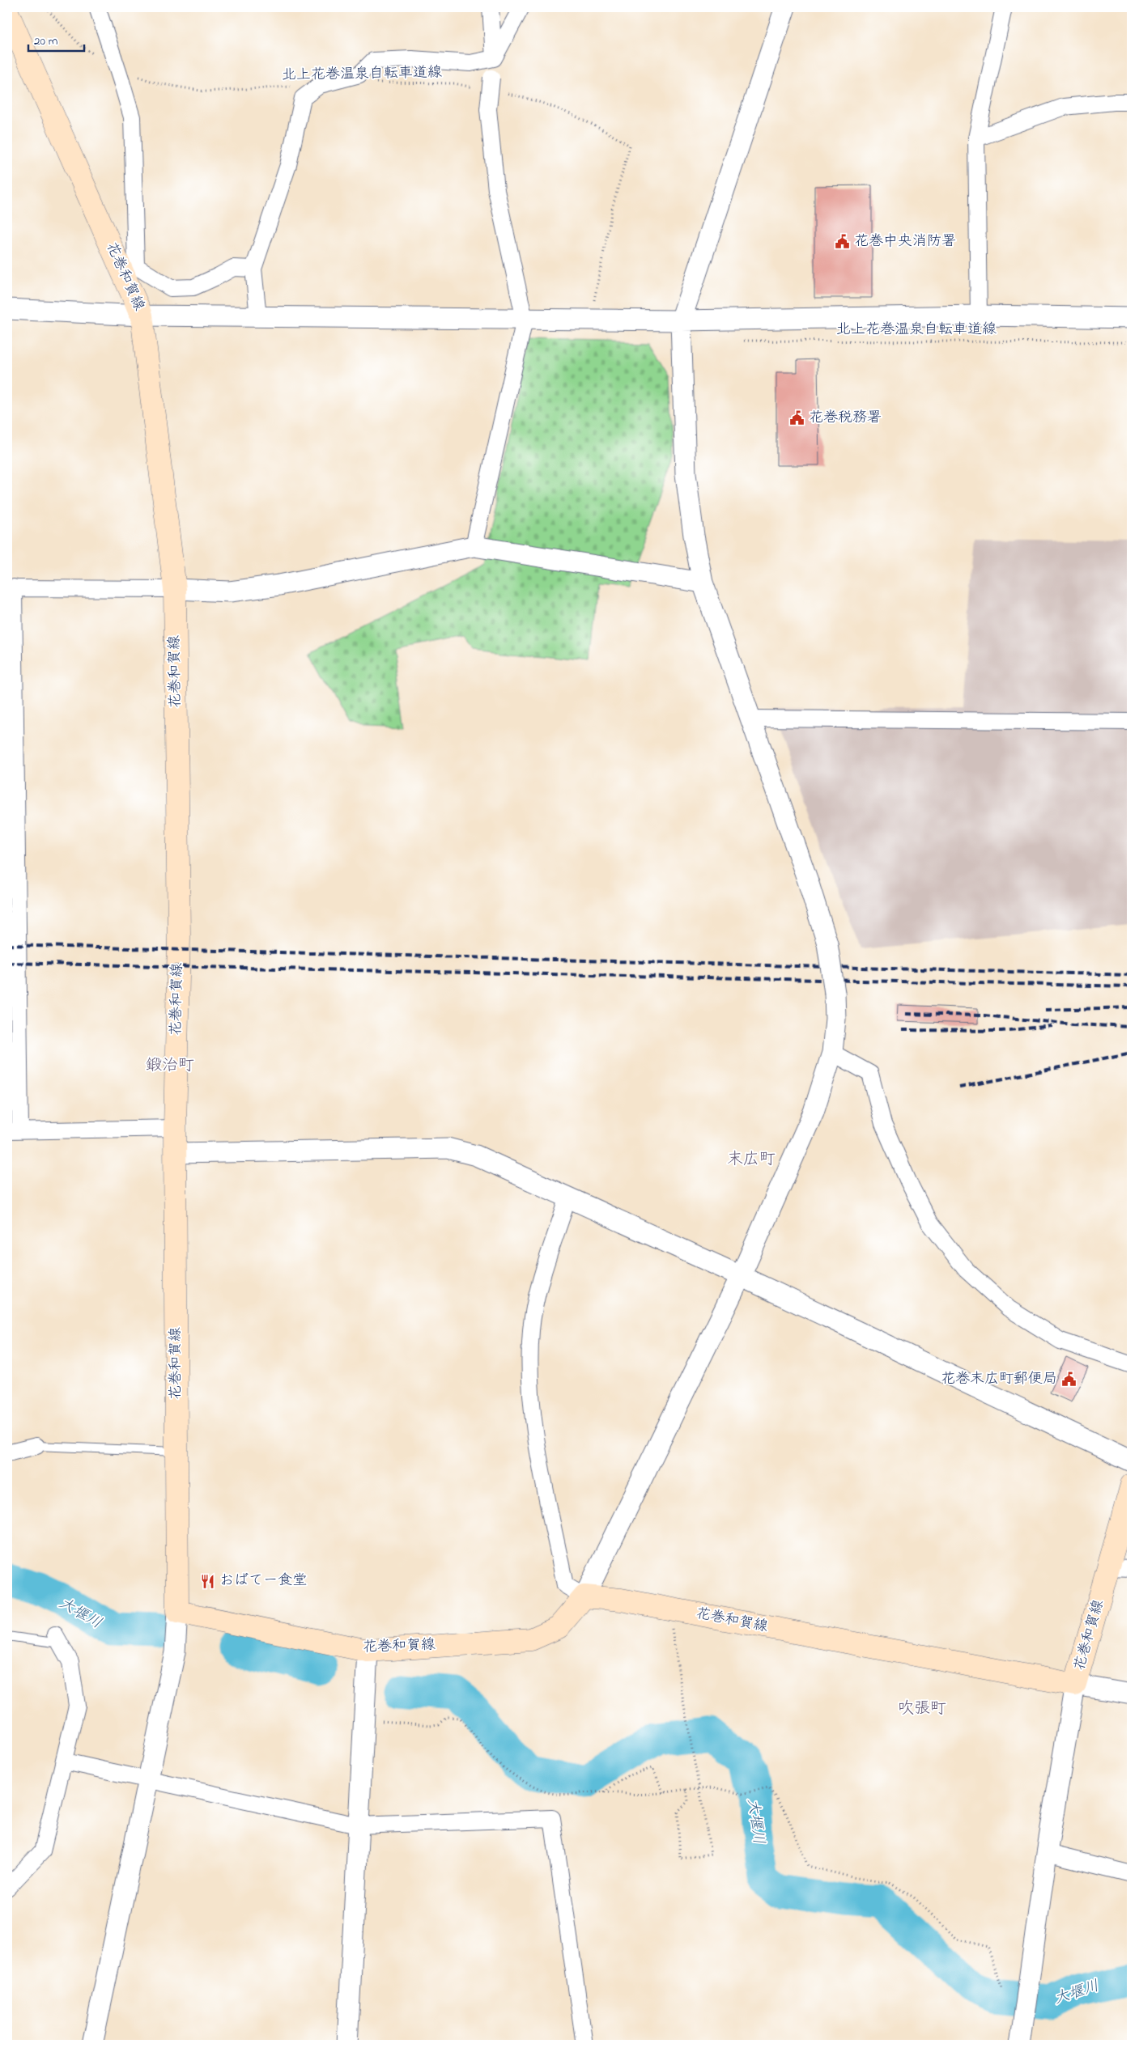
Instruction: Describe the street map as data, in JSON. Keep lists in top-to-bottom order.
{
  "streets": {
    "main road": ["花巻和賀線"],
    "path": ["北上花巻温泉自転車道線"]
  },
  "districts": ["鍛治町", "末広町", "吹張町"],
  "water": ["大堰川"],
  "places": {
    "public building": ["花巻中央消防署", "花巻税務署", "花巻末広町郵便局"],
    "restaurant": ["おばてー食堂"]
  },
  "scale_bar": "20 m"
}
